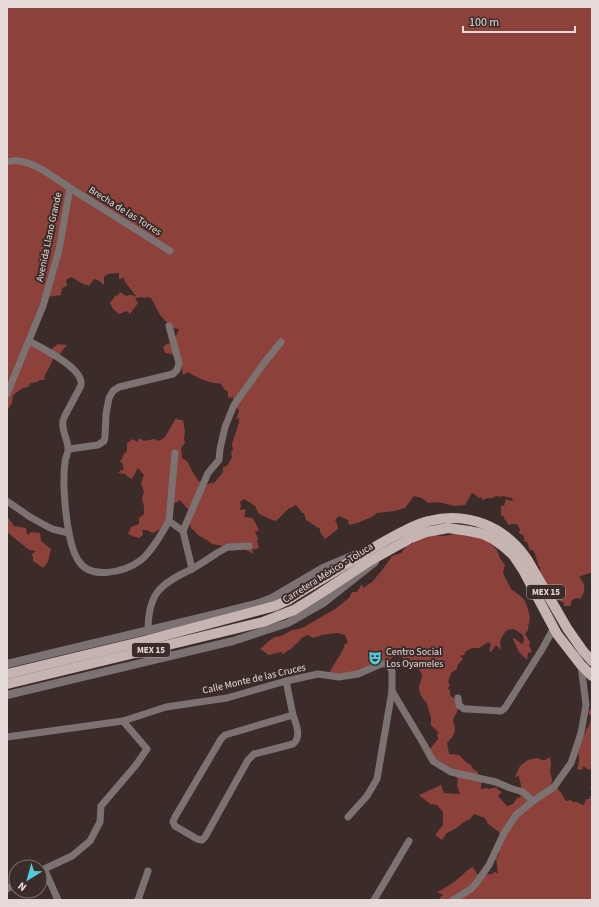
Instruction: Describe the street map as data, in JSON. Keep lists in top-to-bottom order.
{
  "streets": {
    "main road": ["Carretera México - Toluca", "MEX 15"],
    "street": ["Brecha de las Torres", "Avenida Llano Grande", "Calle Monte de las Cruces"]
  },
  "crossings": [
    ["Brecha de las Torres", "Avenida Llano Grande"]
  ],
  "places": {
    "theatre": ["Centro Social Los Oyameles"]
  },
  "scale_bar": "100 m",
  "north": "bottom left"
}
